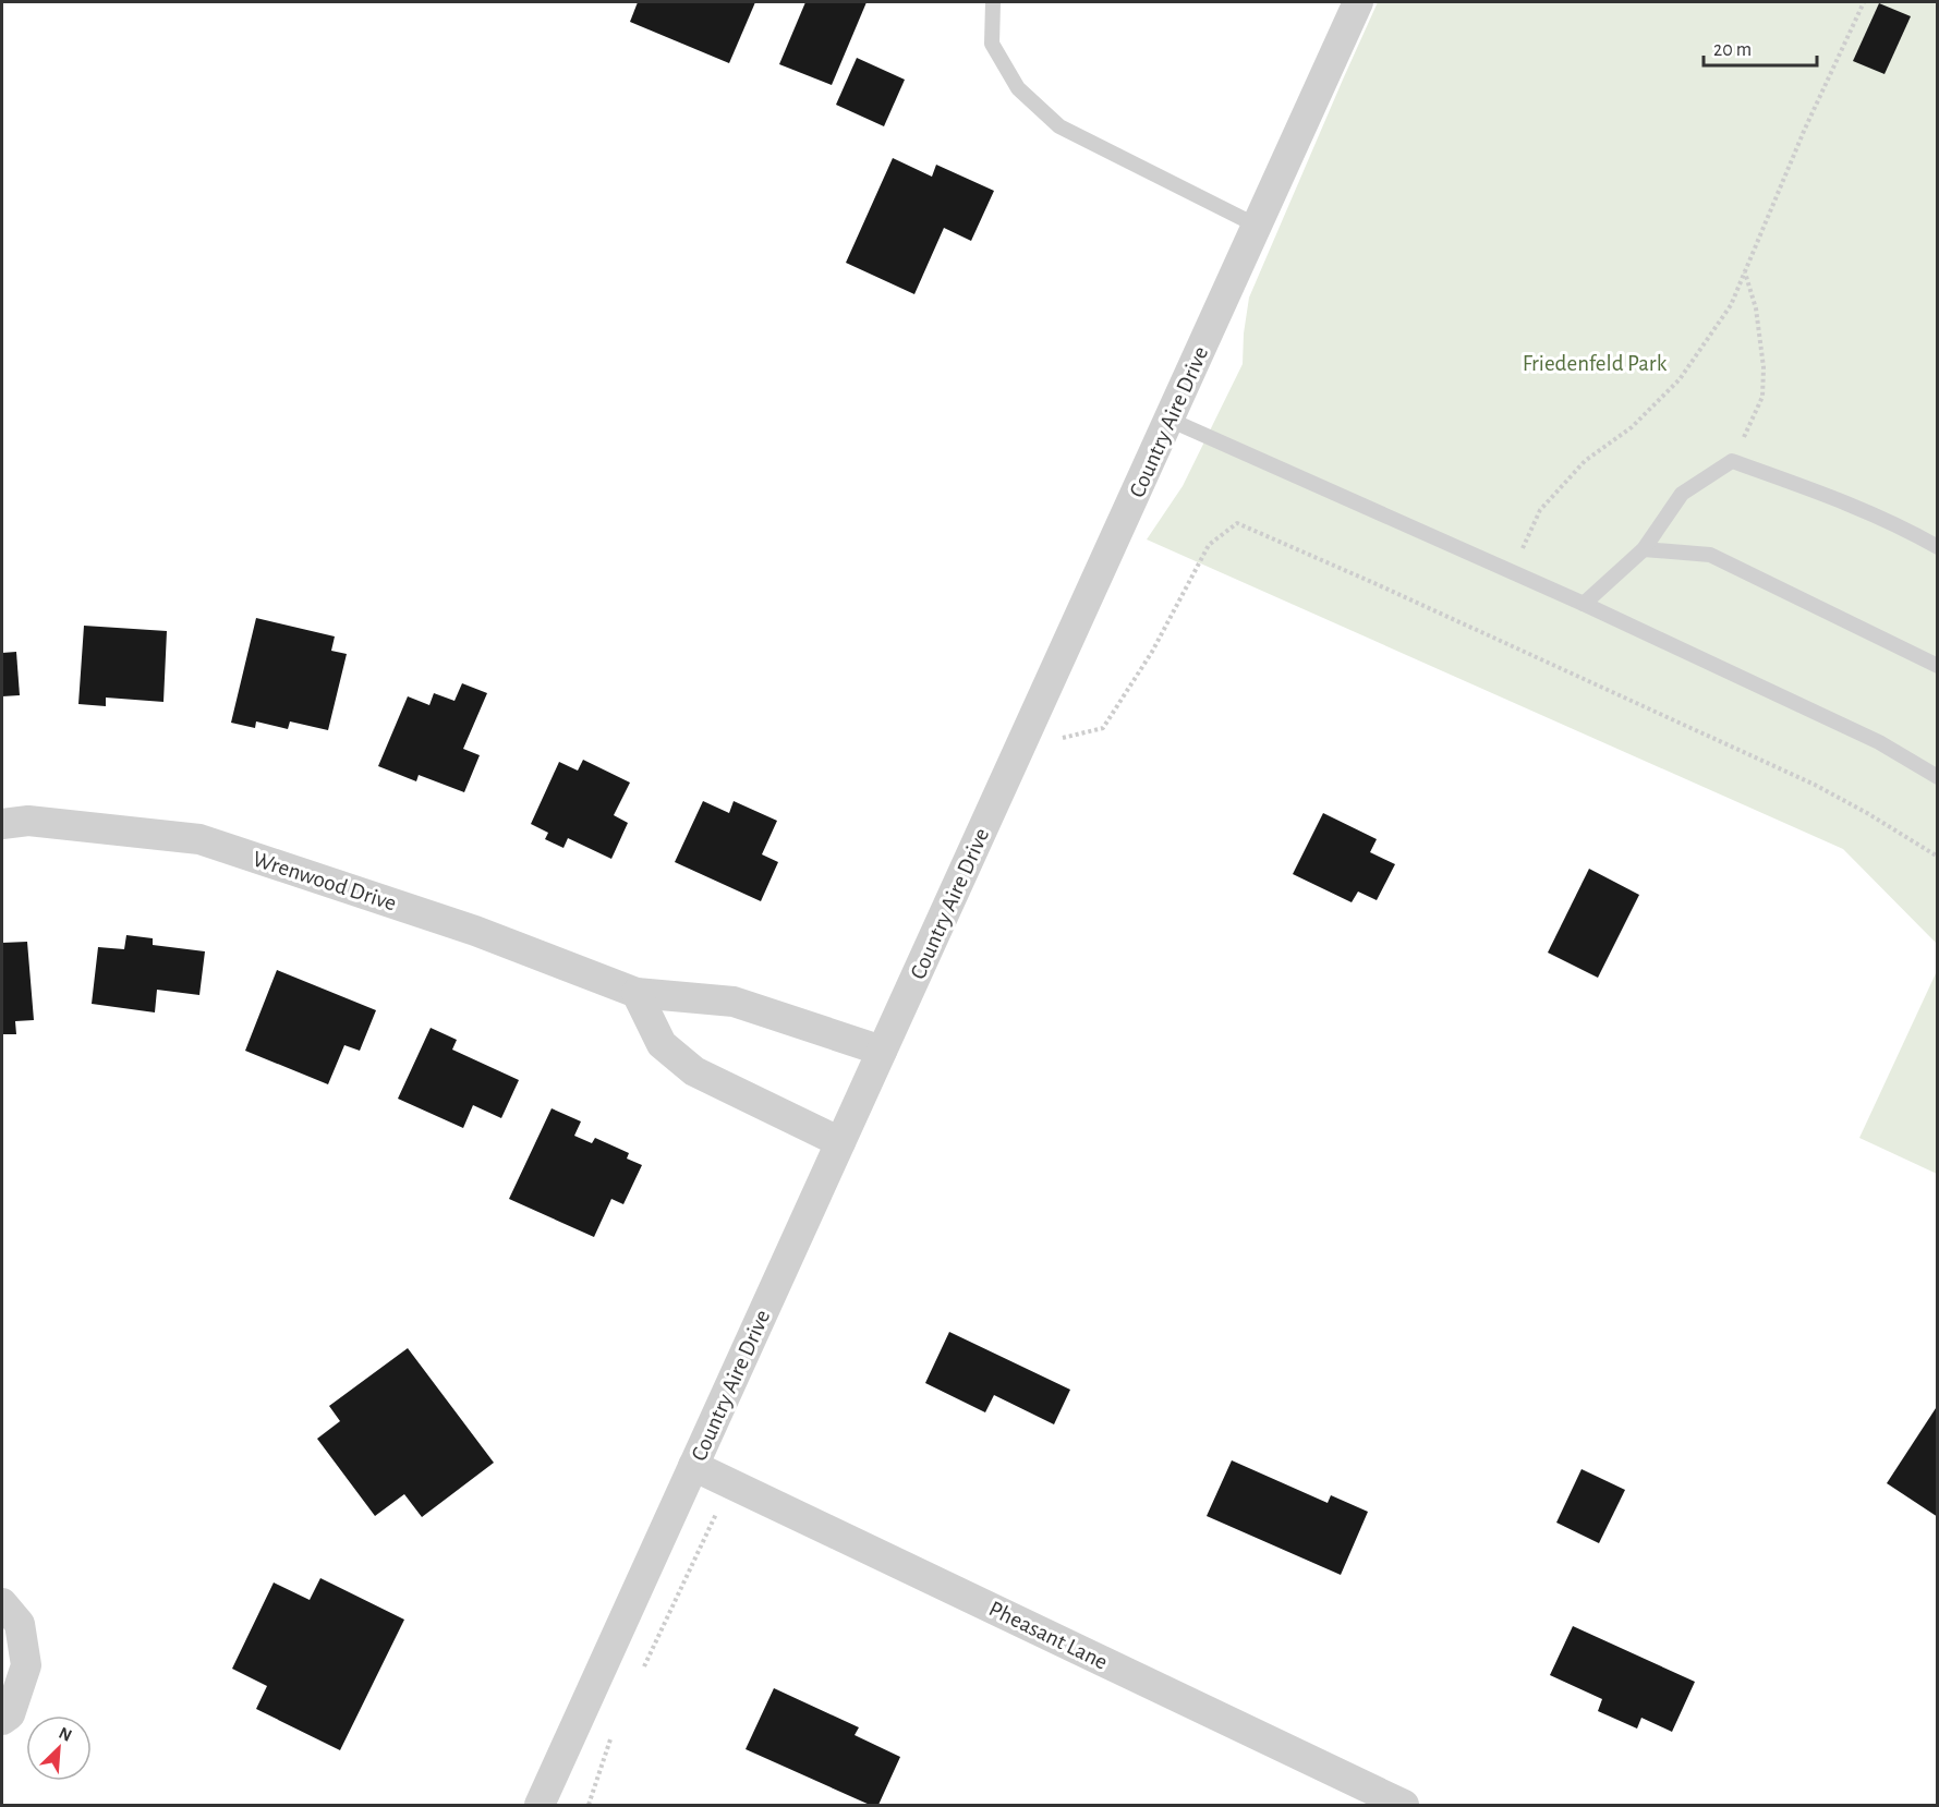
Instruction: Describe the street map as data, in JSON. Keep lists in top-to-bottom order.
{
  "streets": {
    "street": ["Country Aire Drive", "Wrenwood Drive", "Pheasant Lane"]
  },
  "crossings": [
    ["Country Aire Drive", "Wrenwood Drive"],
    ["Country Aire Drive", "Pheasant Lane"]
  ],
  "parks": ["Friedenfeld Park"],
  "scale_bar": "20 m",
  "north": "top right"
}
